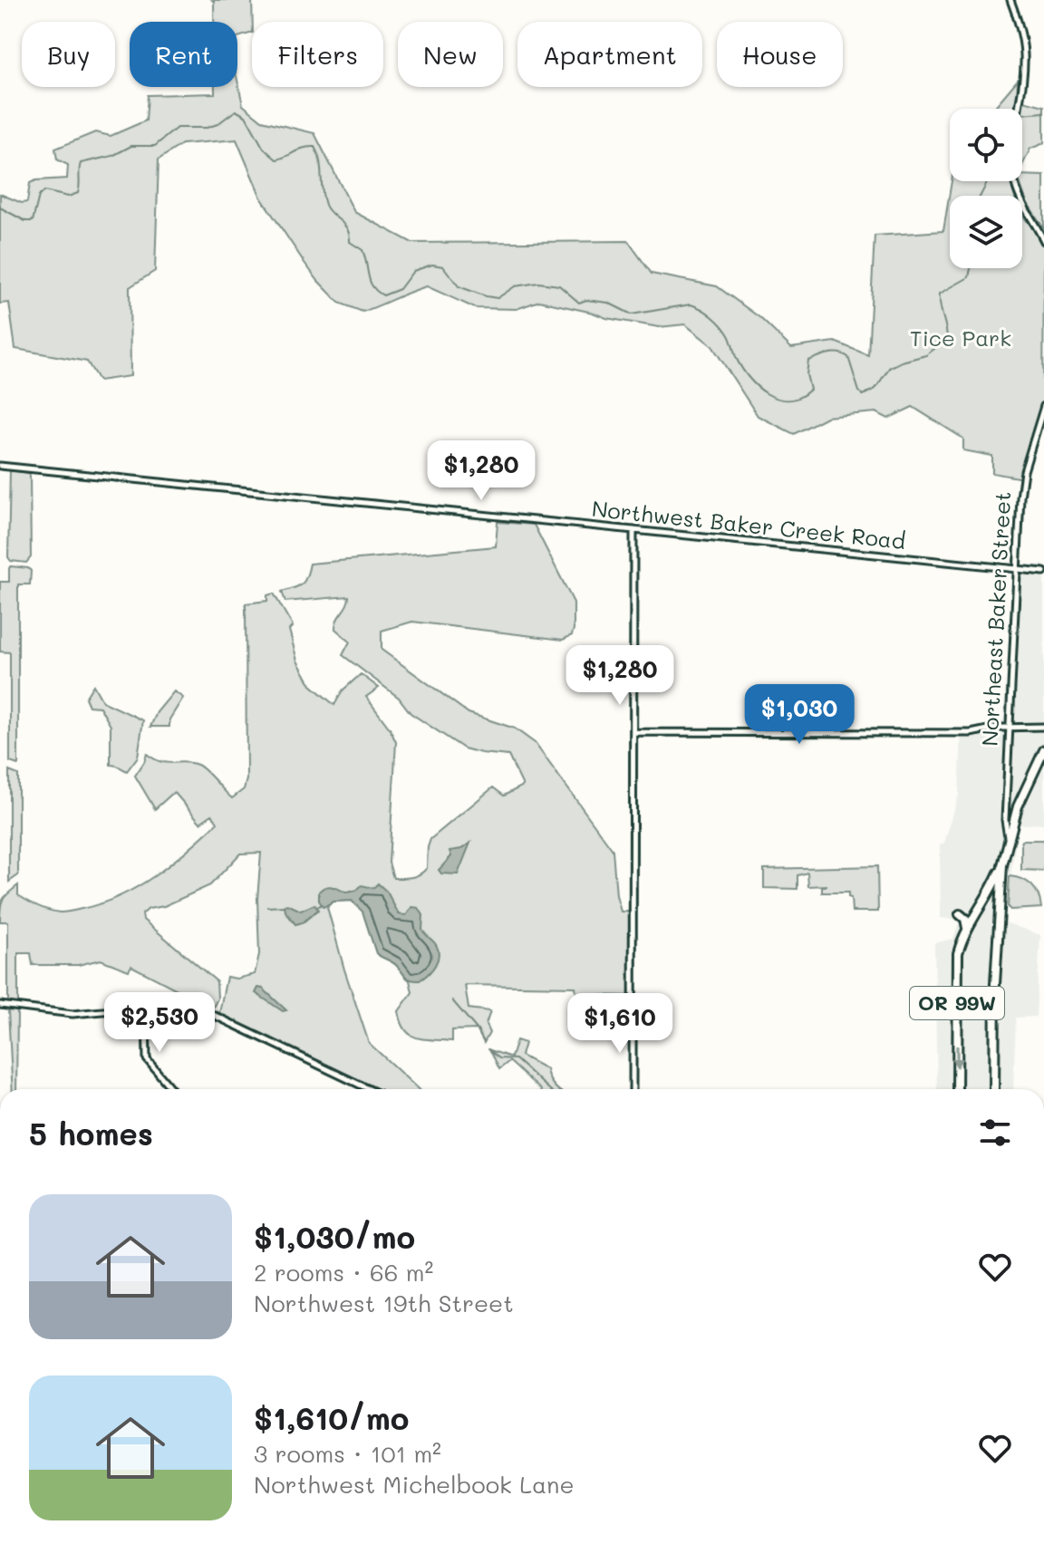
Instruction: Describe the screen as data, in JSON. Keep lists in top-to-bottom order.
{
  "streets": {
    "highway": ["OR 99W"],
    "main road": ["Northwest Baker Creek Road", "Northeast Baker Street"]
  },
  "crossings": [
    ["Northwest Baker Creek Road", "Northeast Baker Street"],
    ["Northeast Baker Street", "OR 99W"]
  ],
  "parks": ["Tice Park"],
  "page": {
    "chip": [
      "Buy",
      "Rent",
      "Filters",
      "New",
      "Apartment",
      "House"
    ],
    "price": [
      "$1,280",
      "$1,280",
      "$1,030",
      "$2,530",
      "$1,610"
    ],
    "heading": "5 homes",
    "list": [
      {
        "name": "$1,030/mo",
        "note": "2 rooms · 66 m² · Northwest 19th Street"
      },
      {
        "name": "$1,610/mo",
        "note": "3 rooms · 101 m² · Northwest Michelbook Lane"
      }
    ]
  }
}
